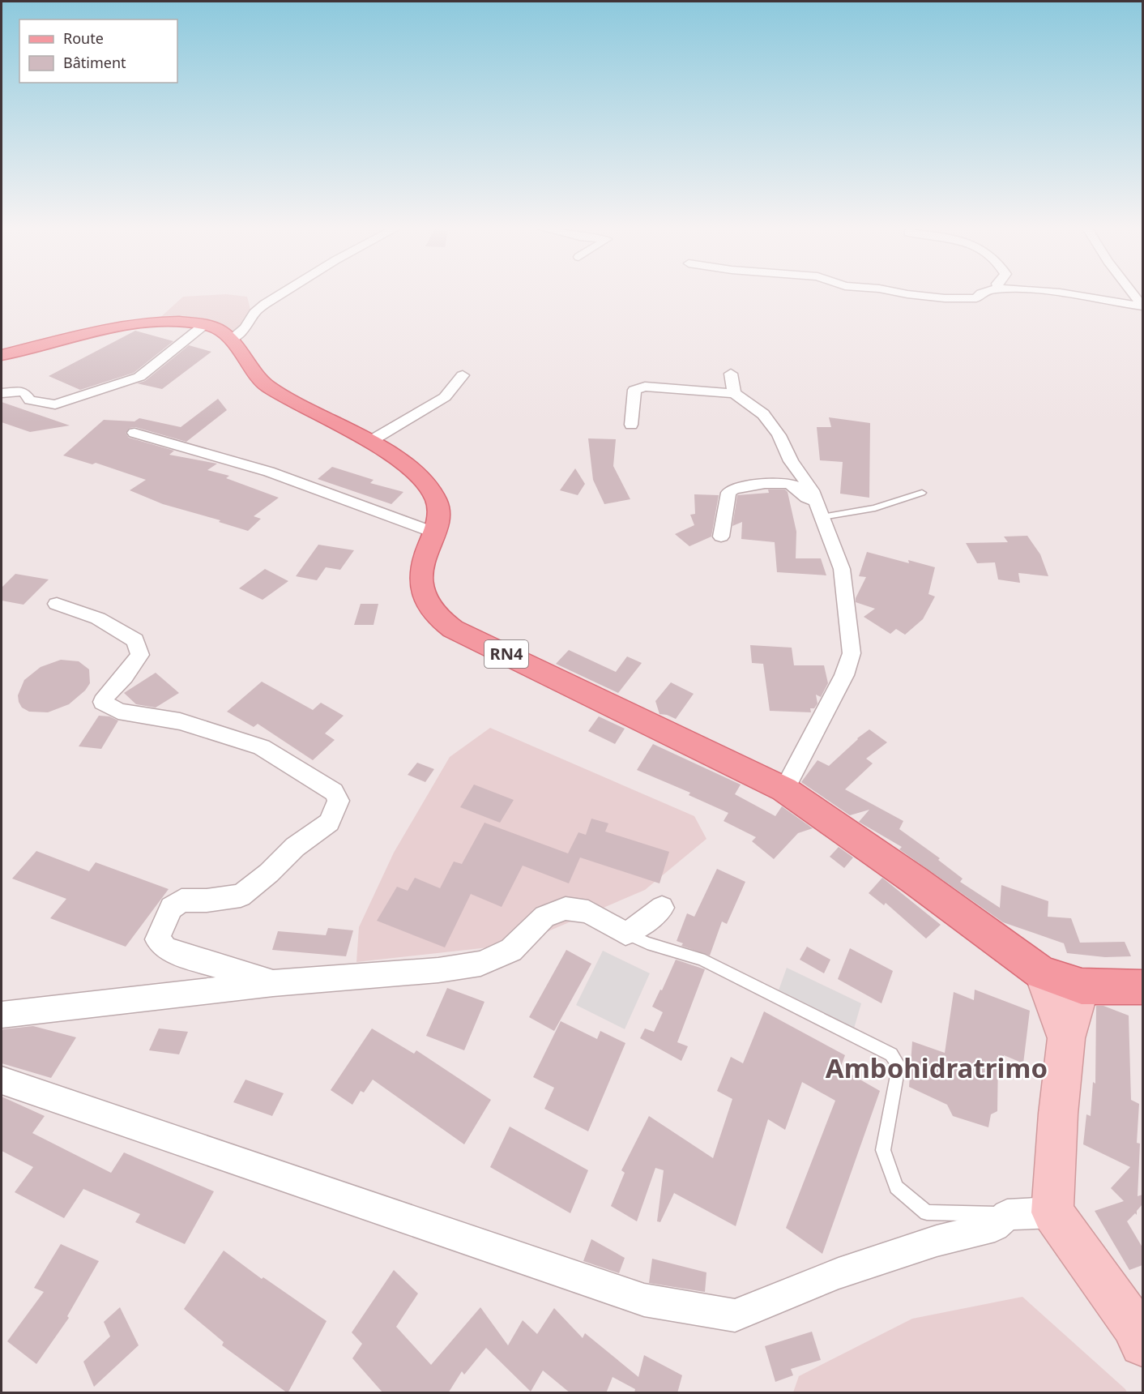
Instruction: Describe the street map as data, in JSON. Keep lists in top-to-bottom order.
{
  "streets": {
    "main road": ["RN4"]
  },
  "districts": ["Ambohidratrimo"],
  "legend": ["Route", "Bâtiment"]
}
